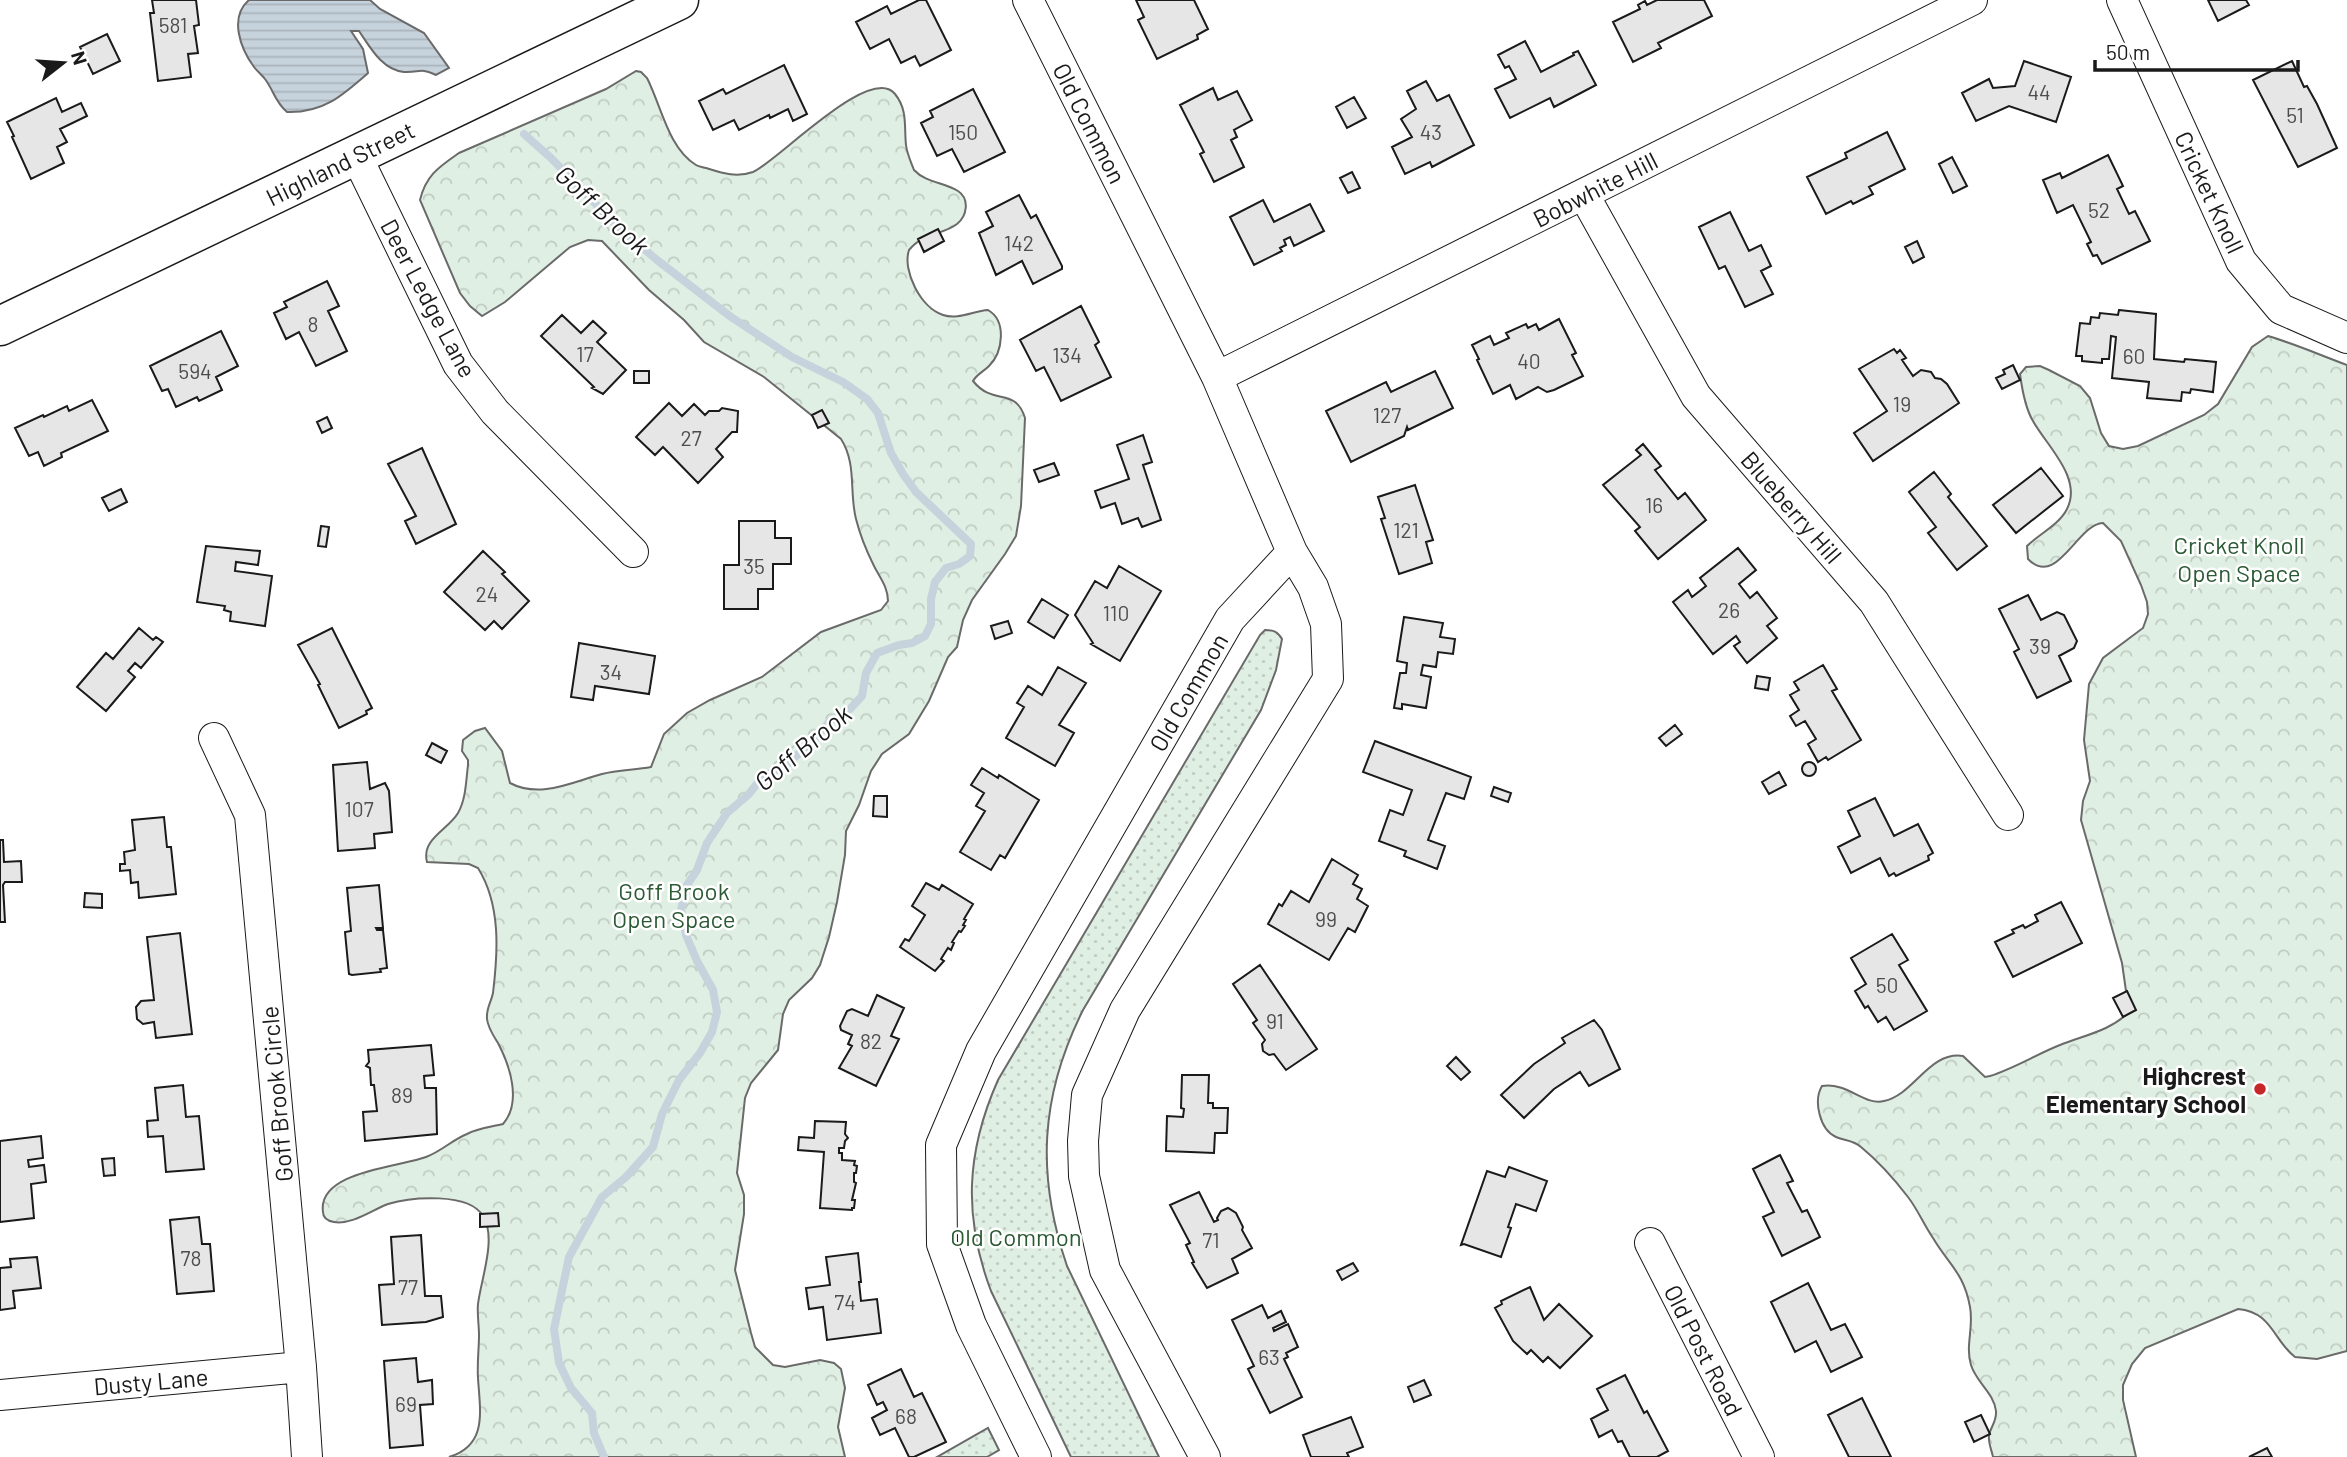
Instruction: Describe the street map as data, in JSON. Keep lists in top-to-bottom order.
{
  "streets": {
    "main road": ["Highland Street"],
    "street": [
      "Old Common",
      "Bobwhite Hill",
      "Cricket Knoll",
      "Deer Ledge Lane",
      "Blueberry Hill",
      "Goff Brook Circle",
      "Old Post Road",
      "Dusty Lane"
    ]
  },
  "crossings": [
    ["Old Common", "Bobwhite Hill"],
    ["Highland Street", "Deer Ledge Lane"],
    ["Bobwhite Hill", "Blueberry Hill"],
    ["Goff Brook Circle", "Dusty Lane"]
  ],
  "water": ["Goff Brook"],
  "parks": ["Cricket Knoll Open Space", "Goff Brook Open Space", "Old Common"],
  "places": ["Highcrest Elementary School"],
  "house_numbers": [
    "581",
    "44",
    "51",
    "150",
    "43",
    "52",
    "142",
    "8",
    "17",
    "134",
    "60",
    "40",
    "594",
    "19",
    "127",
    "27",
    "16",
    "121",
    "35",
    "24",
    "26",
    "110",
    "39",
    "34",
    "107",
    "99",
    "50",
    "91",
    "82",
    "89",
    "71",
    "78",
    "77",
    "74",
    "63",
    "69",
    "68"
  ],
  "scale_bar": "50 m",
  "north": "right"
}
